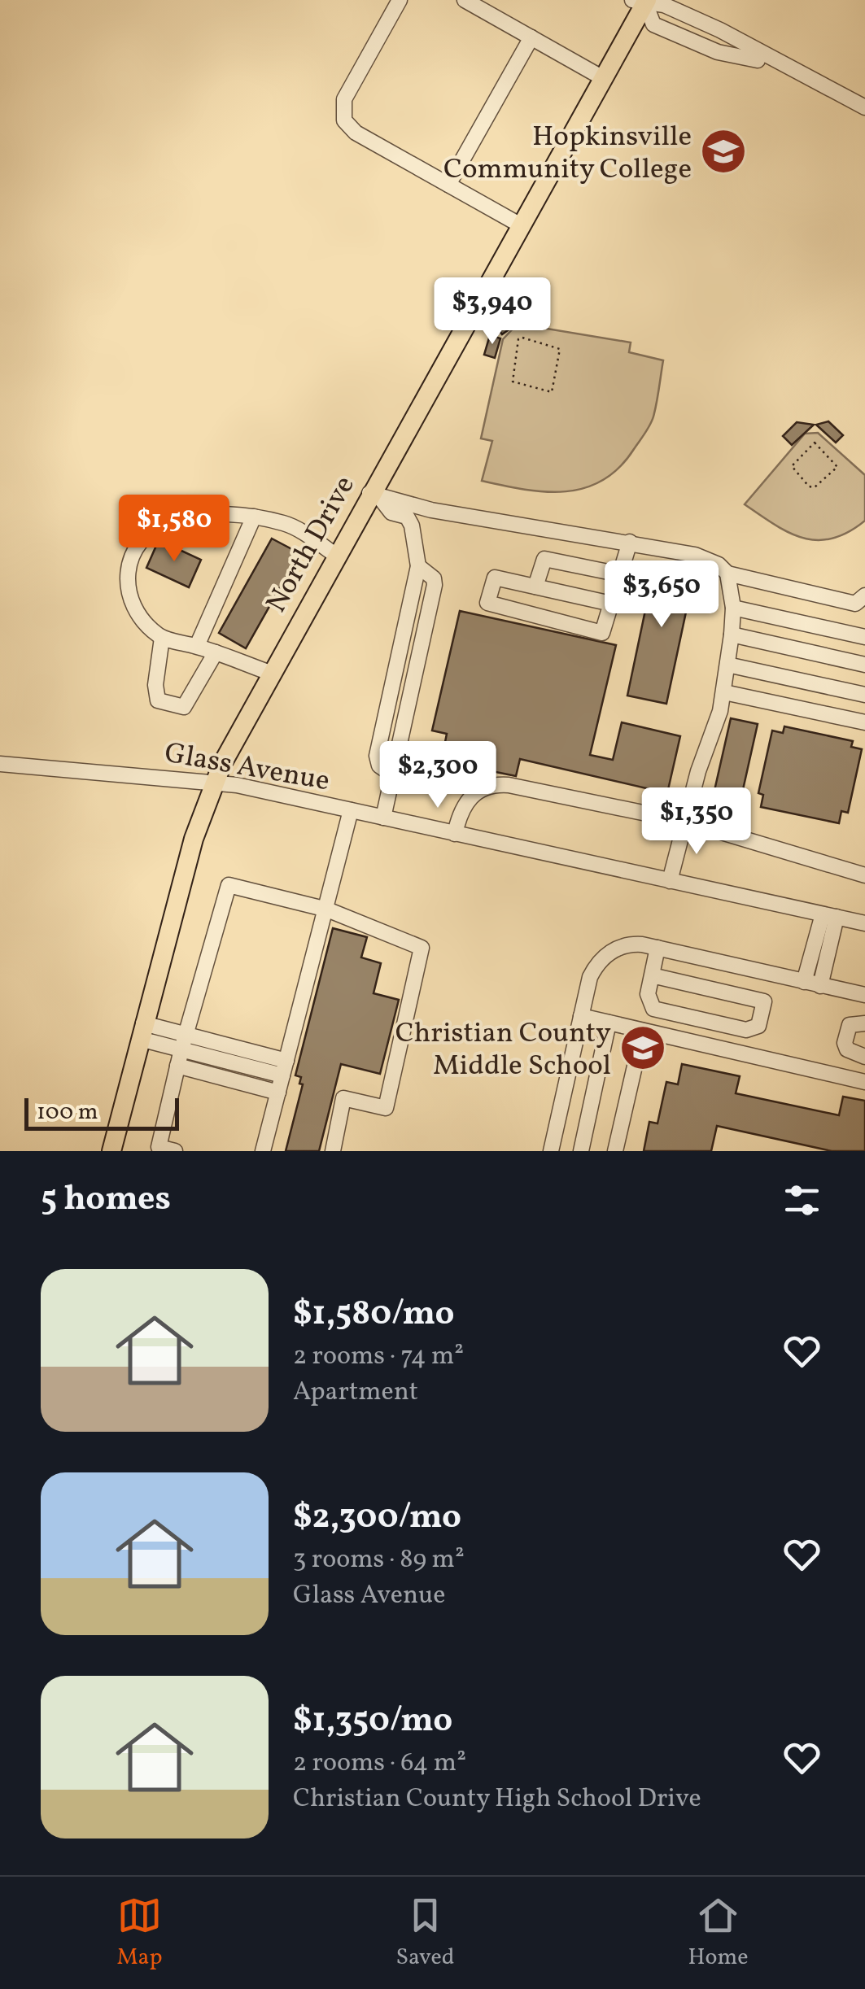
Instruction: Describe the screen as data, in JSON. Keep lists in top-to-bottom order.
{
  "streets": {
    "main road": ["North Drive"],
    "street": ["Glass Avenue"]
  },
  "crossings": [
    ["North Drive", "Glass Avenue"]
  ],
  "places": {
    "school or university": ["Hopkinsville Community College", "Christian County Middle School"]
  },
  "scale_bar": "100 m",
  "page": {
    "price": [
      "$3,940",
      "$1,580",
      "$3,650",
      "$2,300",
      "$1,350"
    ],
    "scale": "100 m",
    "heading": "5 homes",
    "list": [
      {
        "name": "$1,580/mo",
        "note": "2 rooms · 74 m² · Apartment"
      },
      {
        "name": "$2,300/mo",
        "note": "3 rooms · 89 m² · Glass Avenue"
      },
      {
        "name": "$1,350/mo",
        "note": "2 rooms · 64 m² · Christian County High School Drive"
      }
    ],
    "tabs": ["Map", "Saved", "Home"]
  }
}
